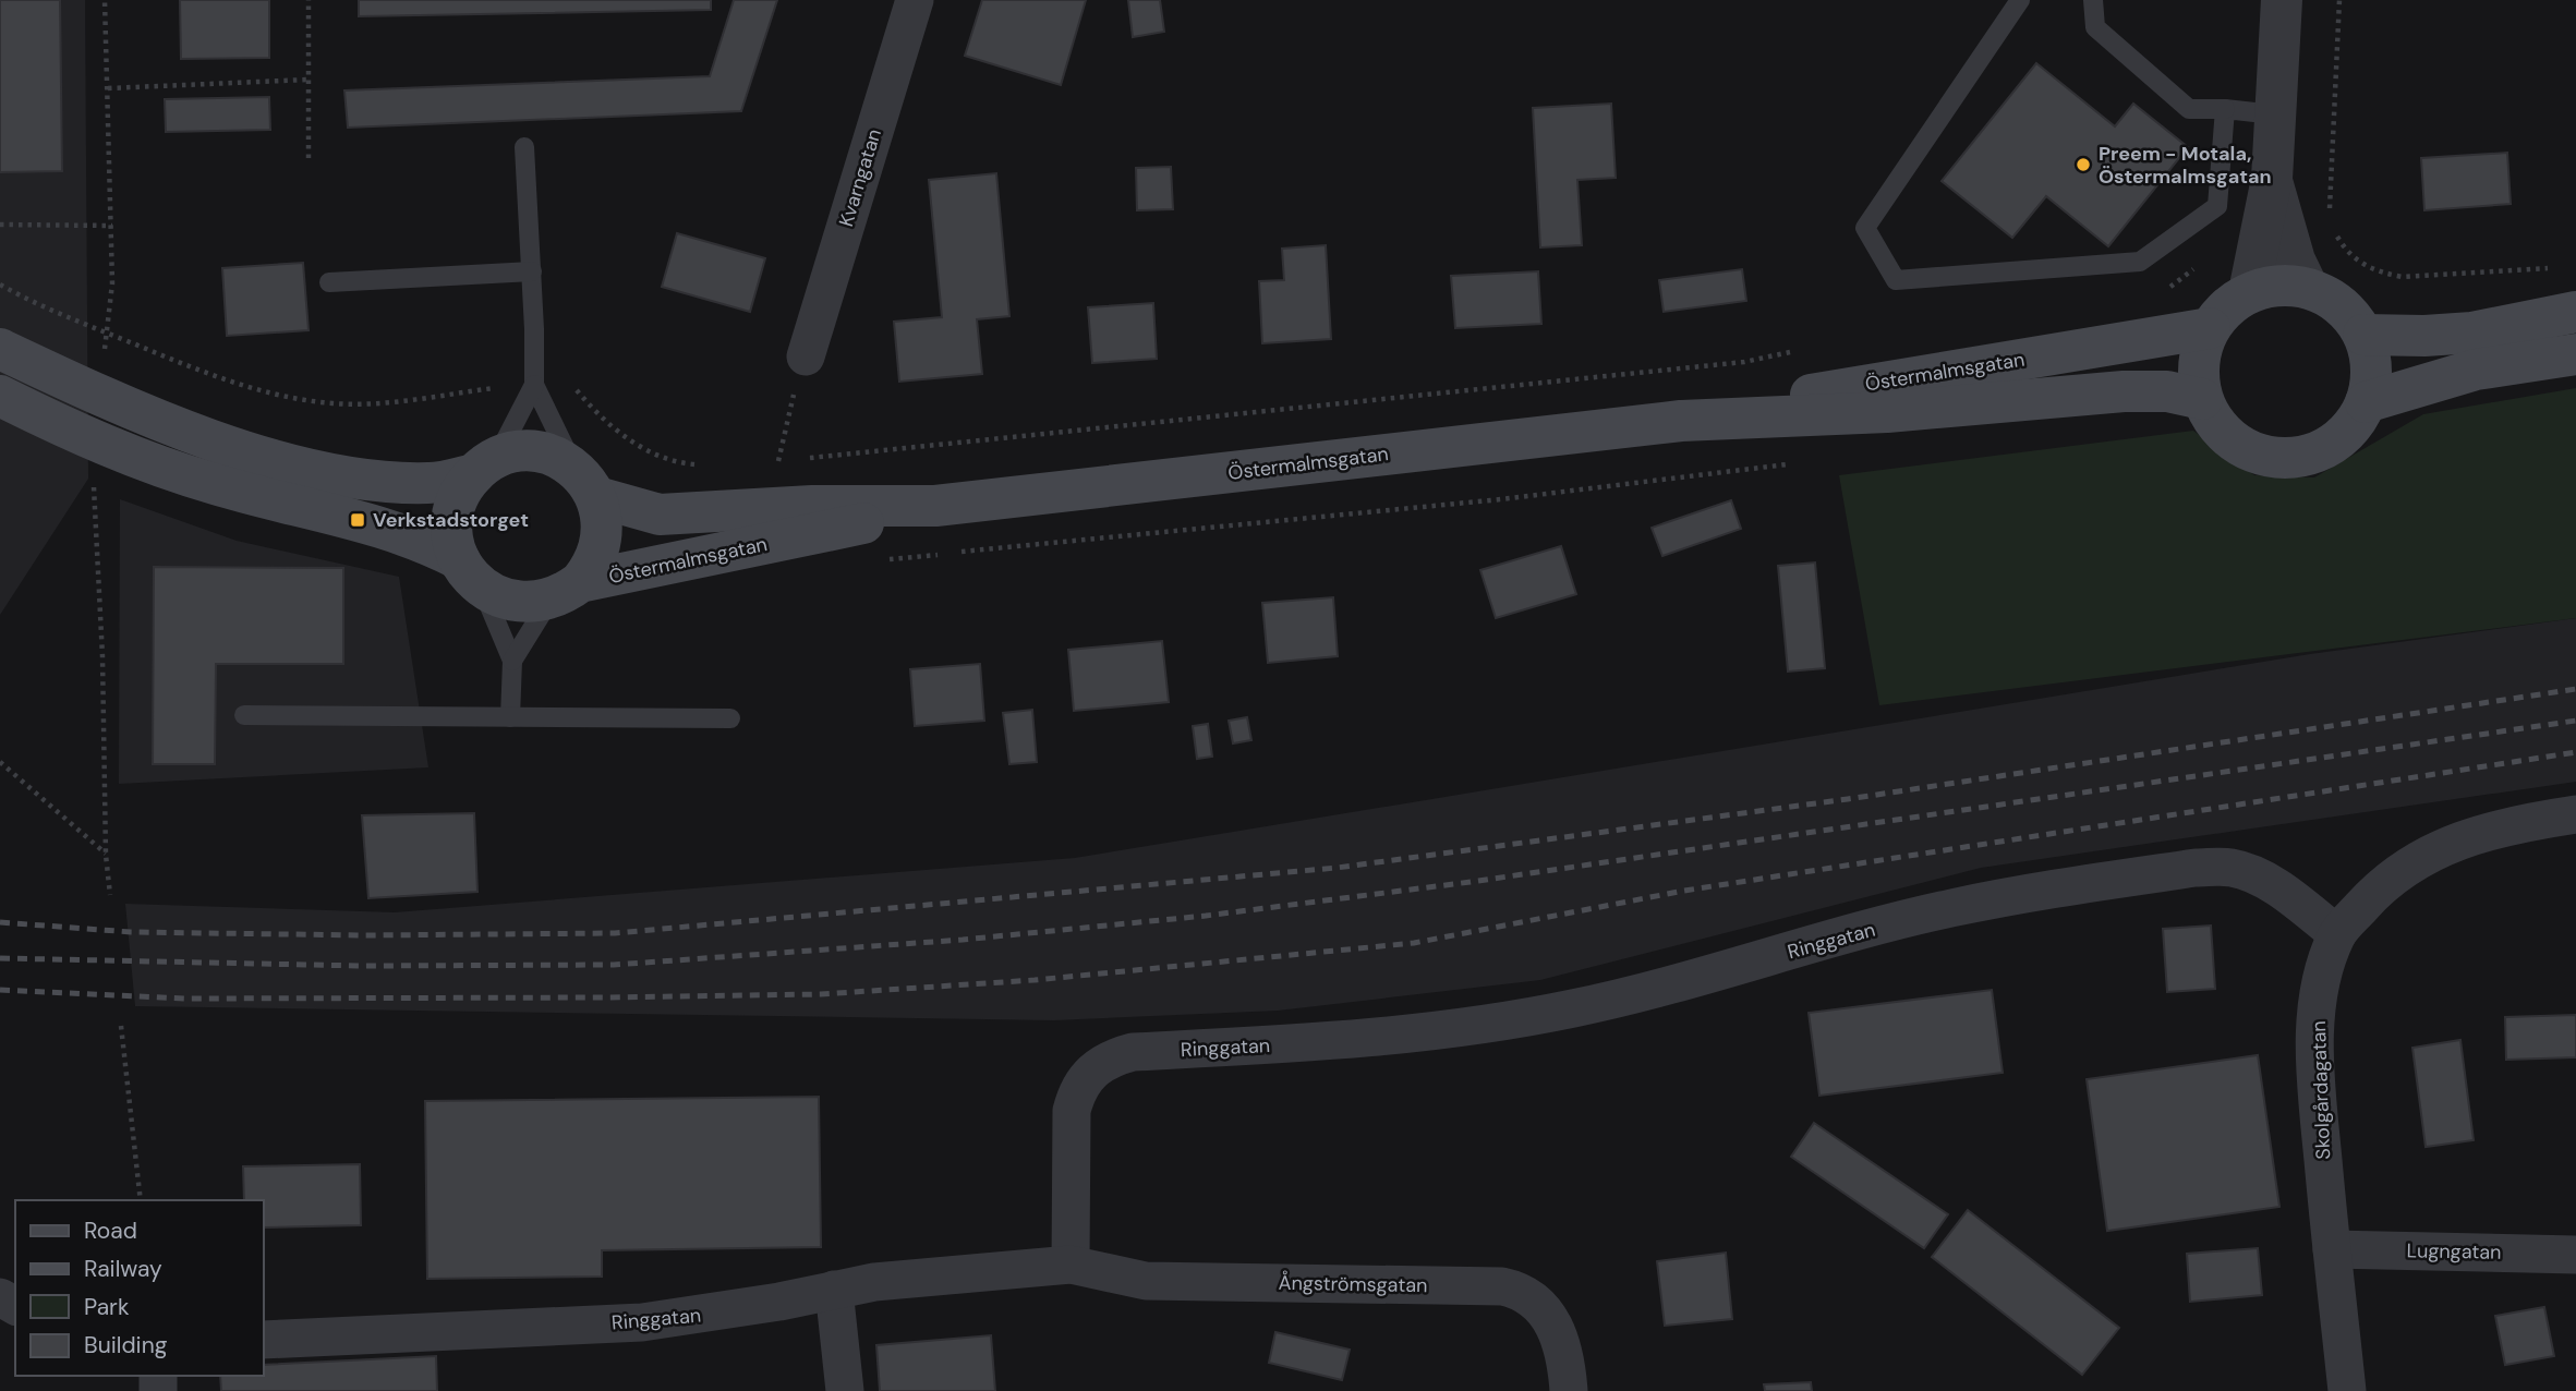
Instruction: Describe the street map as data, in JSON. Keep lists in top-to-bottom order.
{
  "streets": {
    "main road": ["Östermalmsgatan"],
    "street": [
      "Kvarngatan",
      "Ringgatan",
      "Skolgårdagatan",
      "Lugngatan",
      "Ångströmsgatan"
    ]
  },
  "crossings": [
    ["Ringgatan", "Skolgårdagatan"],
    ["Ringgatan", "Ångströmsgatan"],
    ["Skolgårdagatan", "Lugngatan"]
  ],
  "places": {
    "other": ["Preem - Motala, Östermalmsgatan"],
    "transit": ["Verkstadstorget"]
  },
  "legend": [
    "Road",
    "Railway",
    "Park",
    "Building"
  ]
}
